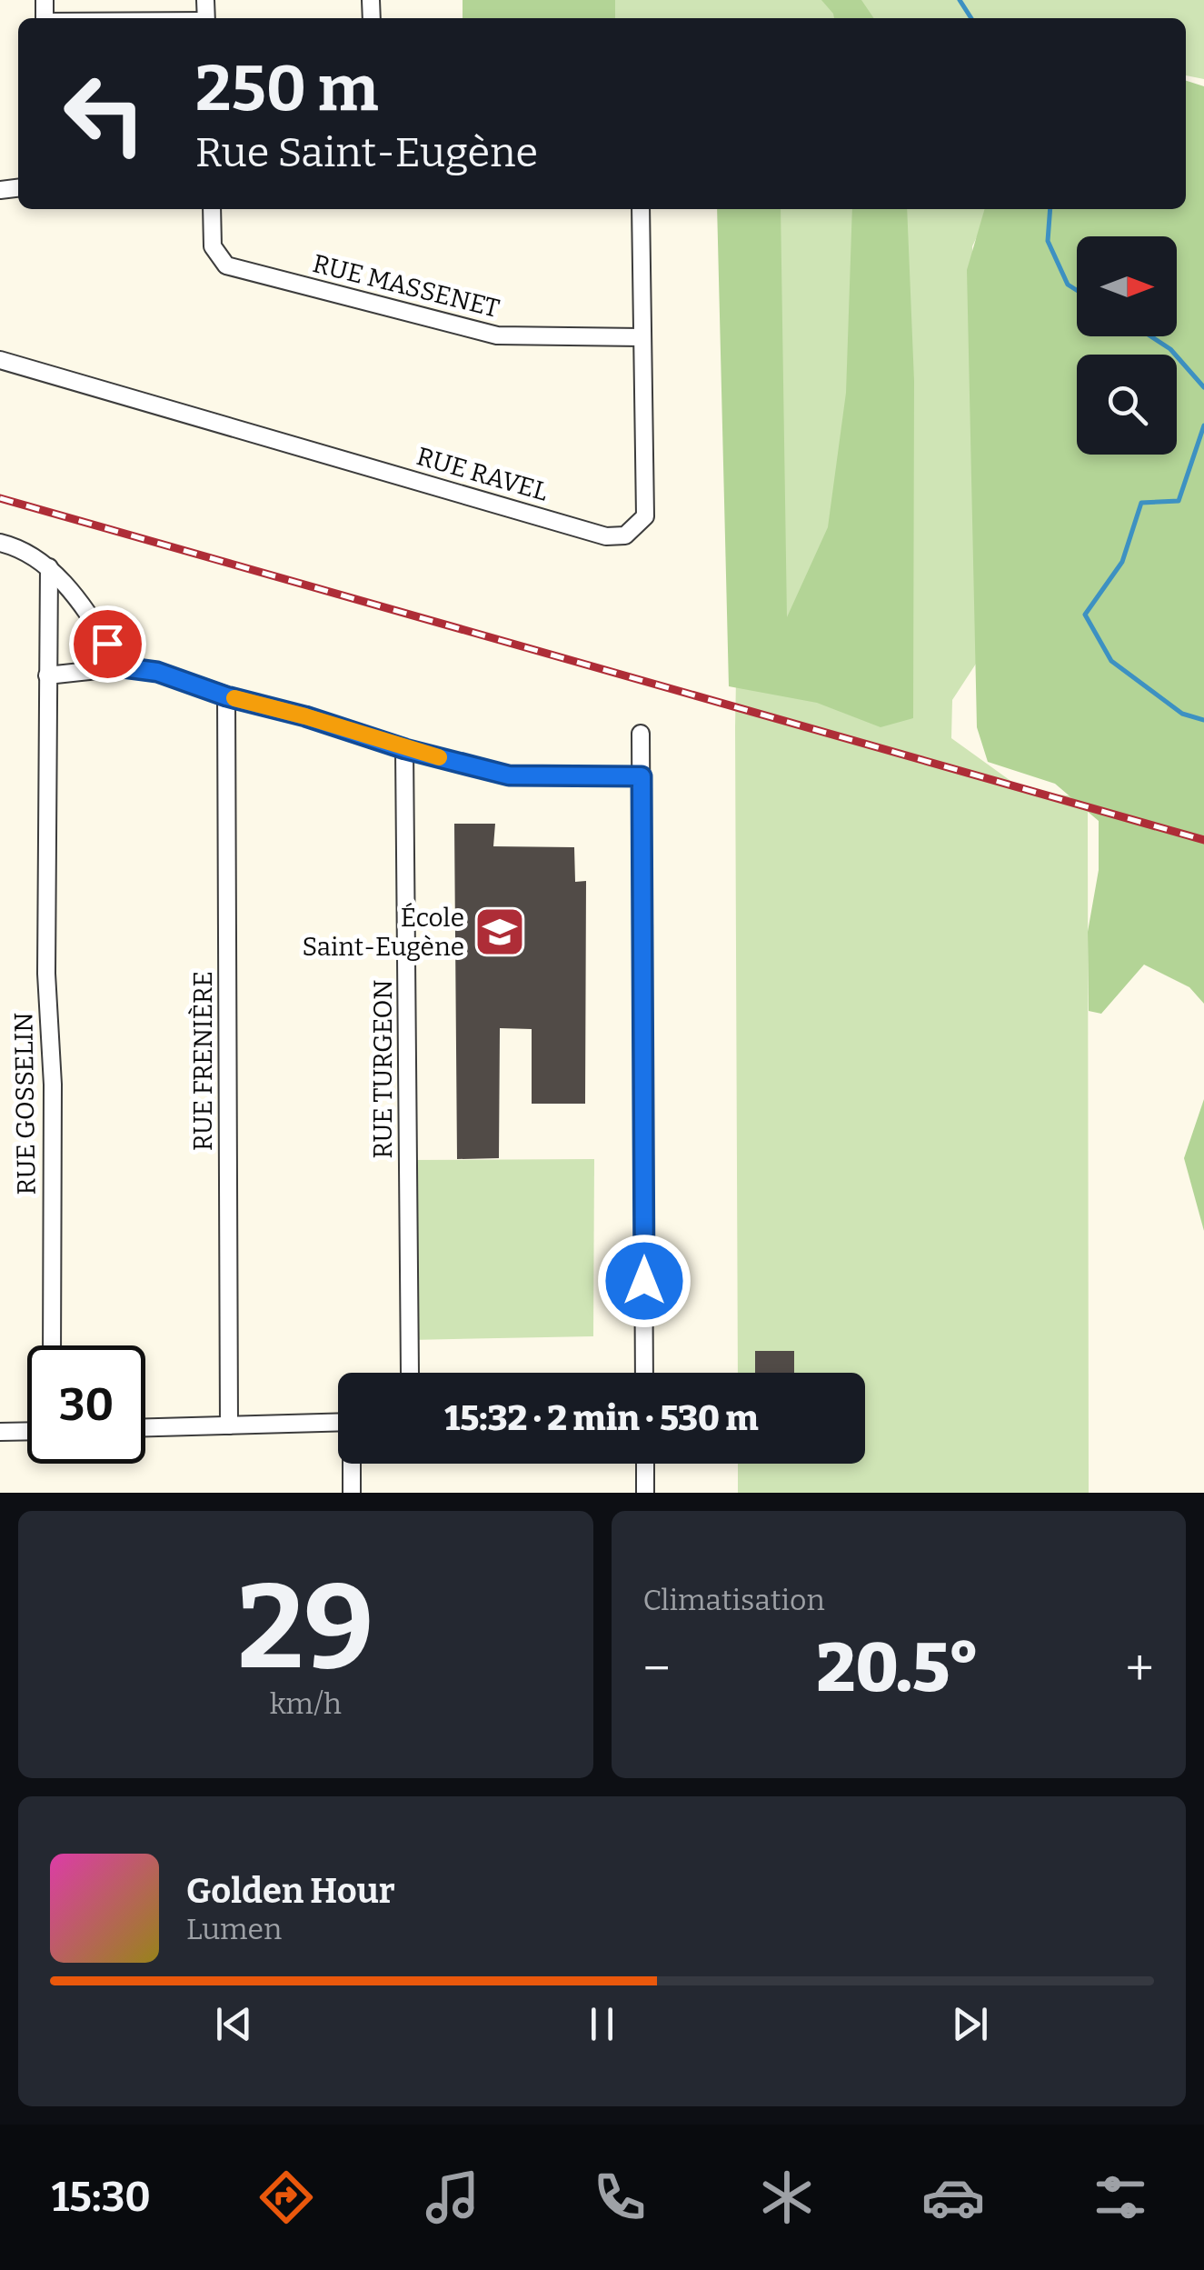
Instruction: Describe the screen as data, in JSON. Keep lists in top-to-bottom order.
{
  "streets": {
    "street": [
      "RUE MASSENET",
      "RUE RAVEL",
      "RUE FRENIÈRE",
      "RUE TURGEON",
      "RUE GOSSELIN"
    ]
  },
  "crossings": [
    ["RUE MASSENET", "RUE RAVEL"]
  ],
  "places": {
    "school or university": ["École Saint-Eugène"]
  },
  "north": "right",
  "page": {
    "turn": ["250 m", "Rue Saint-Eugène"],
    "limit": "30",
    "trip": "15:32 · 2 min · 530 m",
    "tile": [
      ["29", "km/h"],
      "Climatisation"
    ],
    "heat": ["−", "20.5°", "+"],
    "song": ["Golden Hour", "Lumen"],
    "tabs": "15:30"
  }
}
